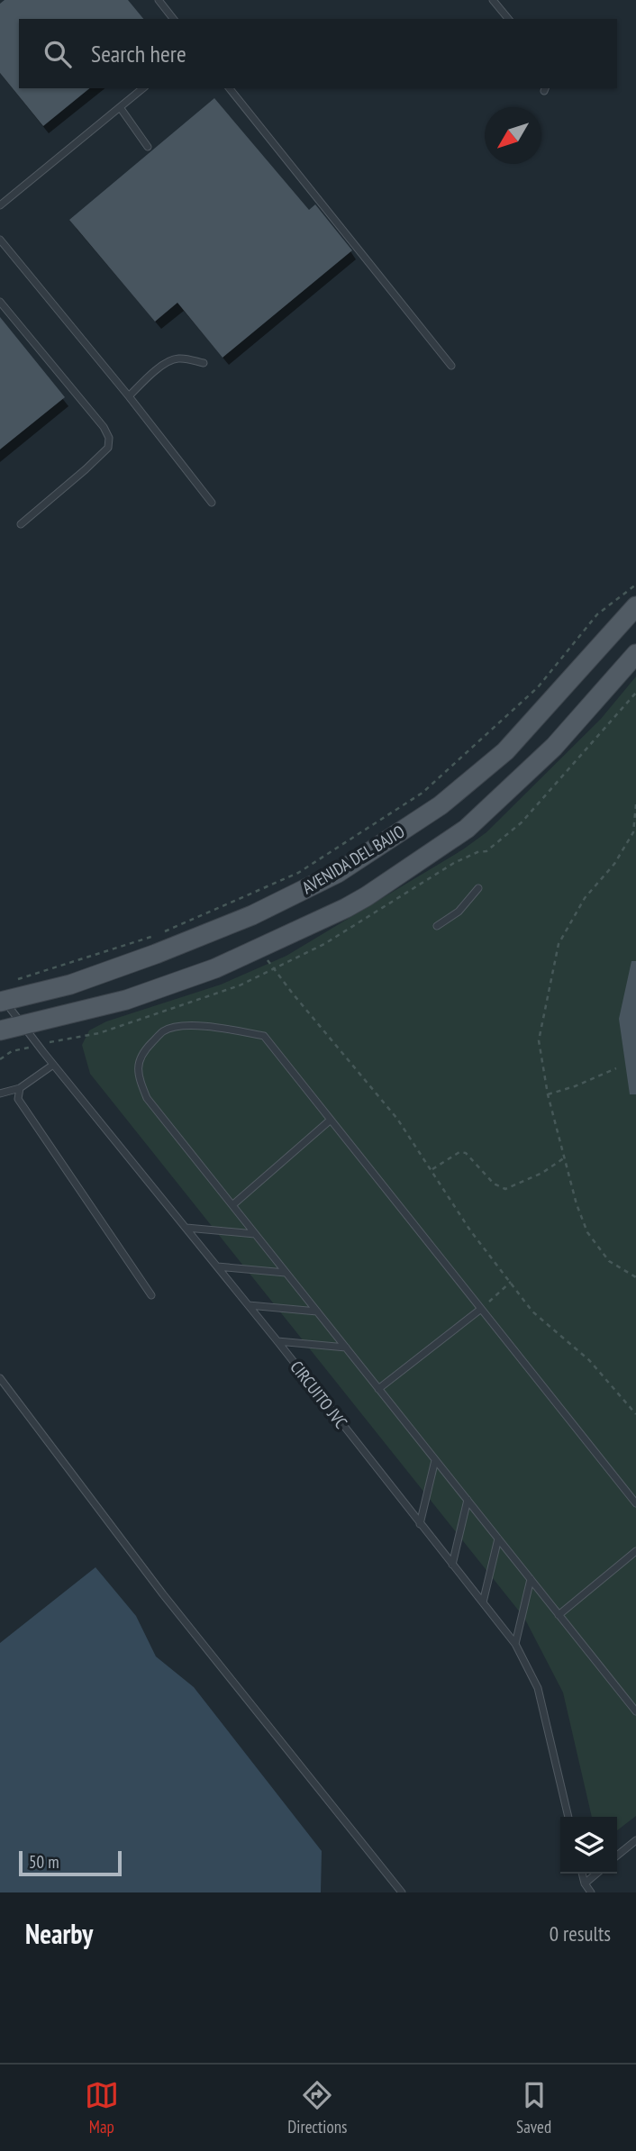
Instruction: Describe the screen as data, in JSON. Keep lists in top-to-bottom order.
{
  "streets": {
    "main road": ["AVENIDA DEL BAJIO"],
    "lane": ["CIRCUITO JVC"]
  },
  "crossings": [
    ["AVENIDA DEL BAJIO", "CIRCUITO JVC"]
  ],
  "scale_bar": "50 m",
  "north": "bottom left",
  "page": {
    "search": "Search here",
    "scale": "50 m",
    "heading": ["Nearby", "0 results"],
    "nav": ["Map", "Directions", "Saved"]
  }
}
